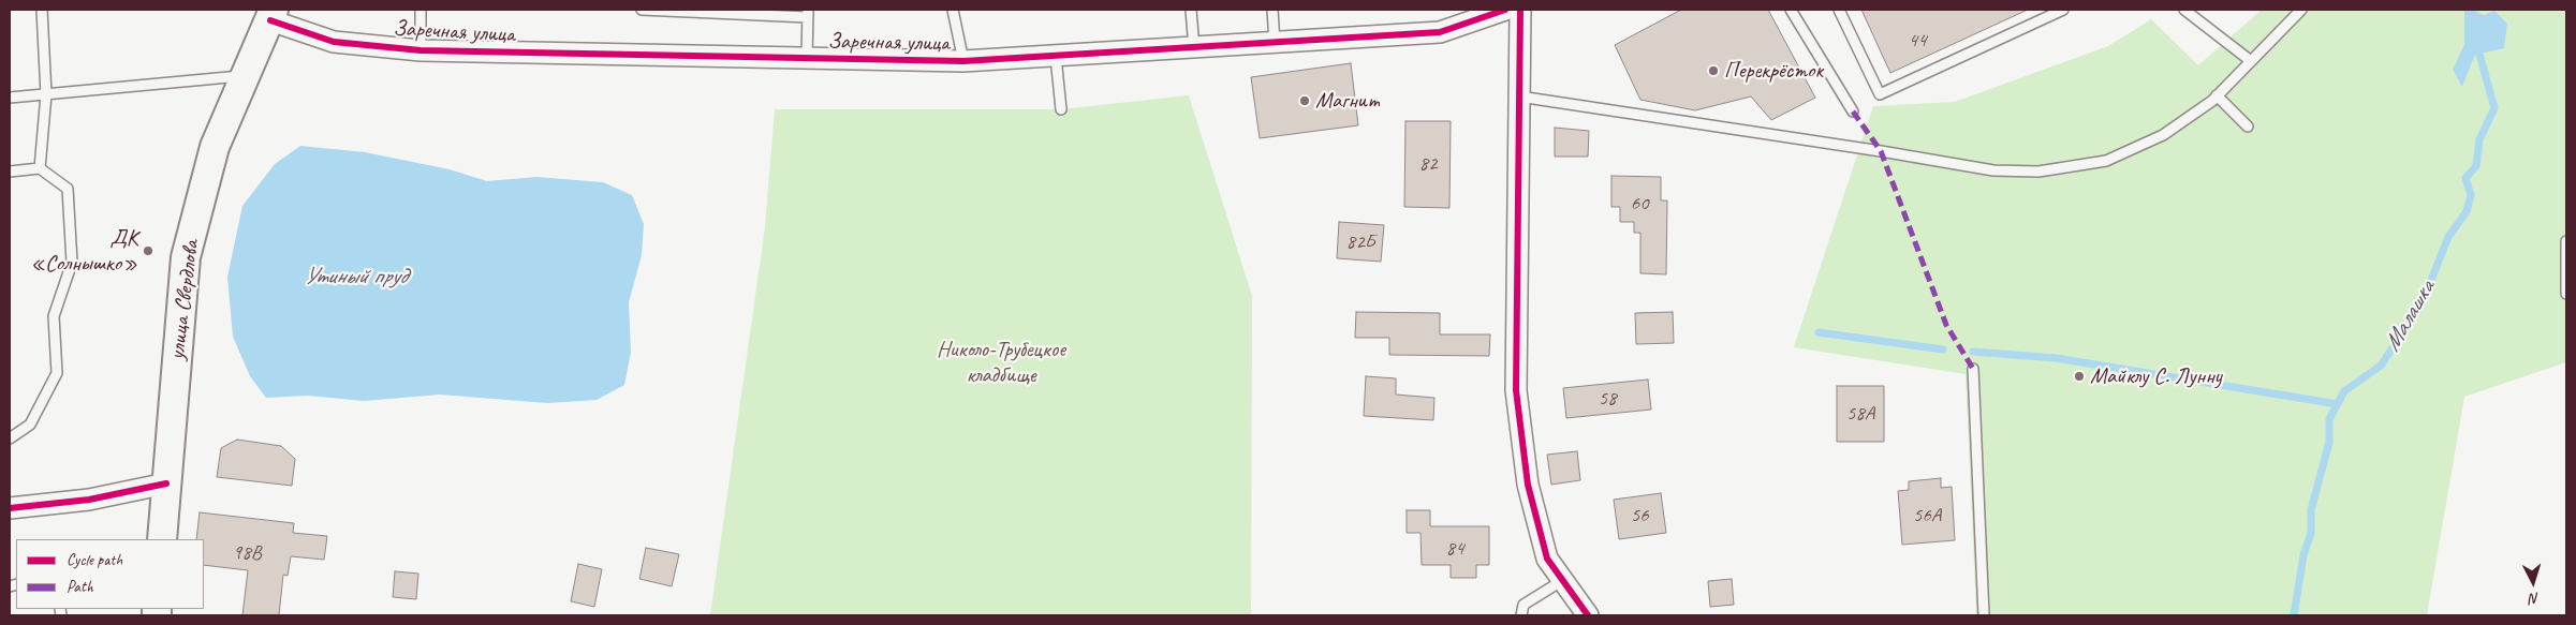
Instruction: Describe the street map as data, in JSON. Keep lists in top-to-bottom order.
{
  "streets": {
    "main road": ["улица Свердлова"],
    "street": ["Заречная улица"]
  },
  "crossings": [
    ["Заречная улица", "улица Свердлова"]
  ],
  "water": ["Утиный пруд", "Малашка"],
  "parks": ["Николо-Трубецкое кладбище"],
  "places": [
    "Перекрёсток",
    "Магнит",
    "ДК «Солнышко»",
    "Майклу С. Лунну"
  ],
  "house_numbers": [
    "44",
    "82",
    "60",
    "82Б",
    "58",
    "58А",
    "56",
    "56А",
    "84",
    "98В"
  ],
  "legend": ["Cycle path", "Path"],
  "north": "bottom"
}
